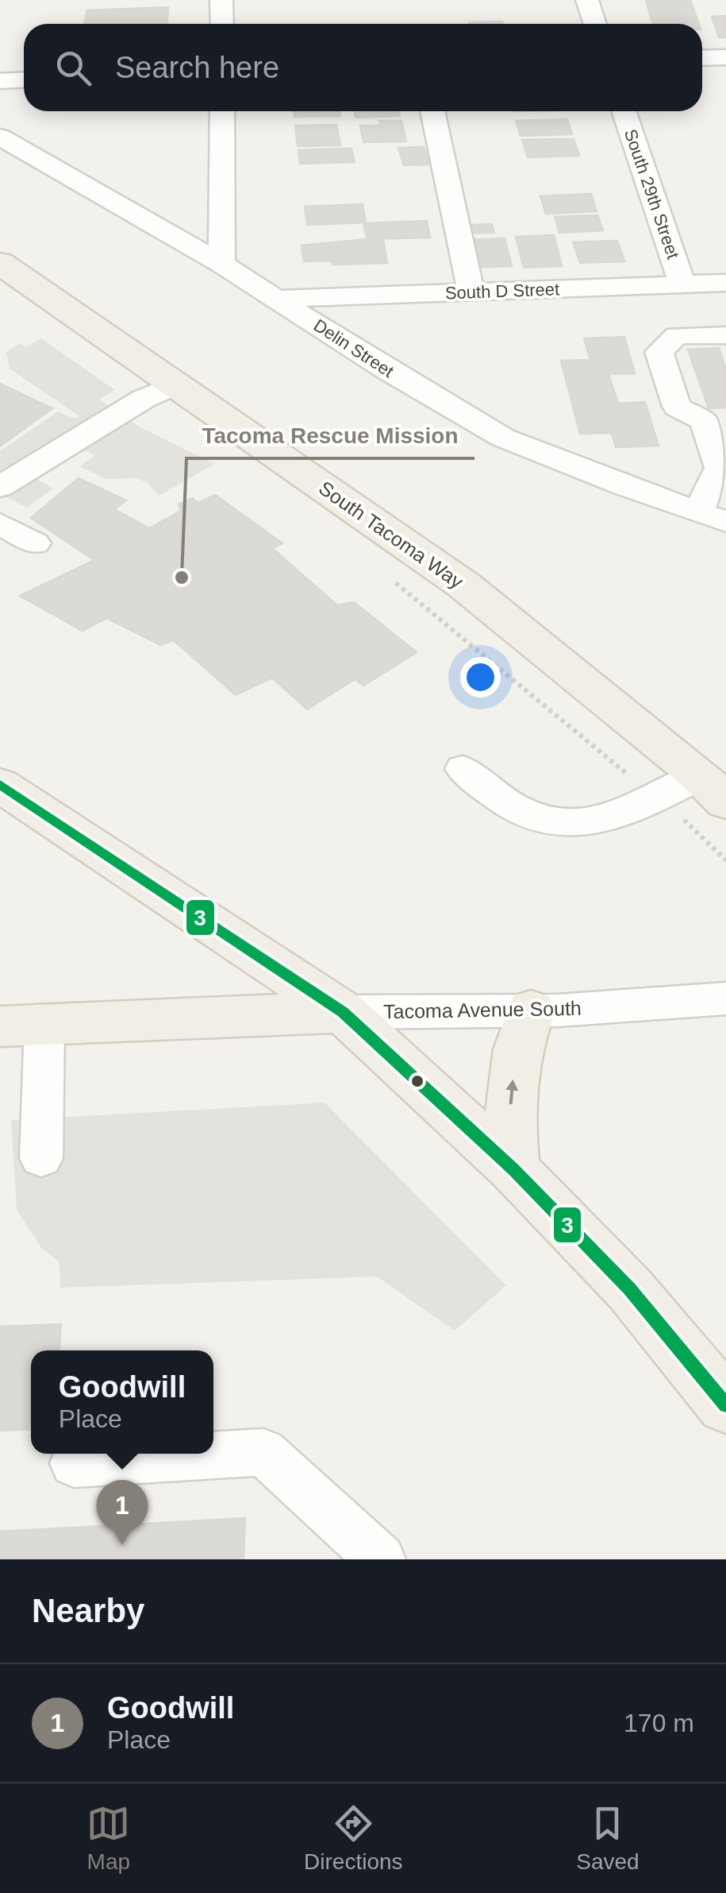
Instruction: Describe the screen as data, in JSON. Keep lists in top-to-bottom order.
{
  "streets": {
    "main road": ["South Tacoma Way", "Tacoma Avenue South"],
    "street": ["South 29th Street", "South D Street", "Delin Street"]
  },
  "crossings": [
    ["South 29th Street", "South D Street"],
    ["South D Street", "Delin Street"]
  ],
  "places": ["Tacoma Rescue Mission"],
  "lines": ["transit line 3"],
  "page": {
    "search": "Search here",
    "popup": ["Goodwill", "Place"],
    "pins": "1",
    "heading": "Nearby",
    "list": [
      {
        "mark": "1",
        "name": "Goodwill",
        "note": "Place",
        "value": "170 m"
      }
    ],
    "nav": ["Map", "Directions", "Saved"]
  }
}
